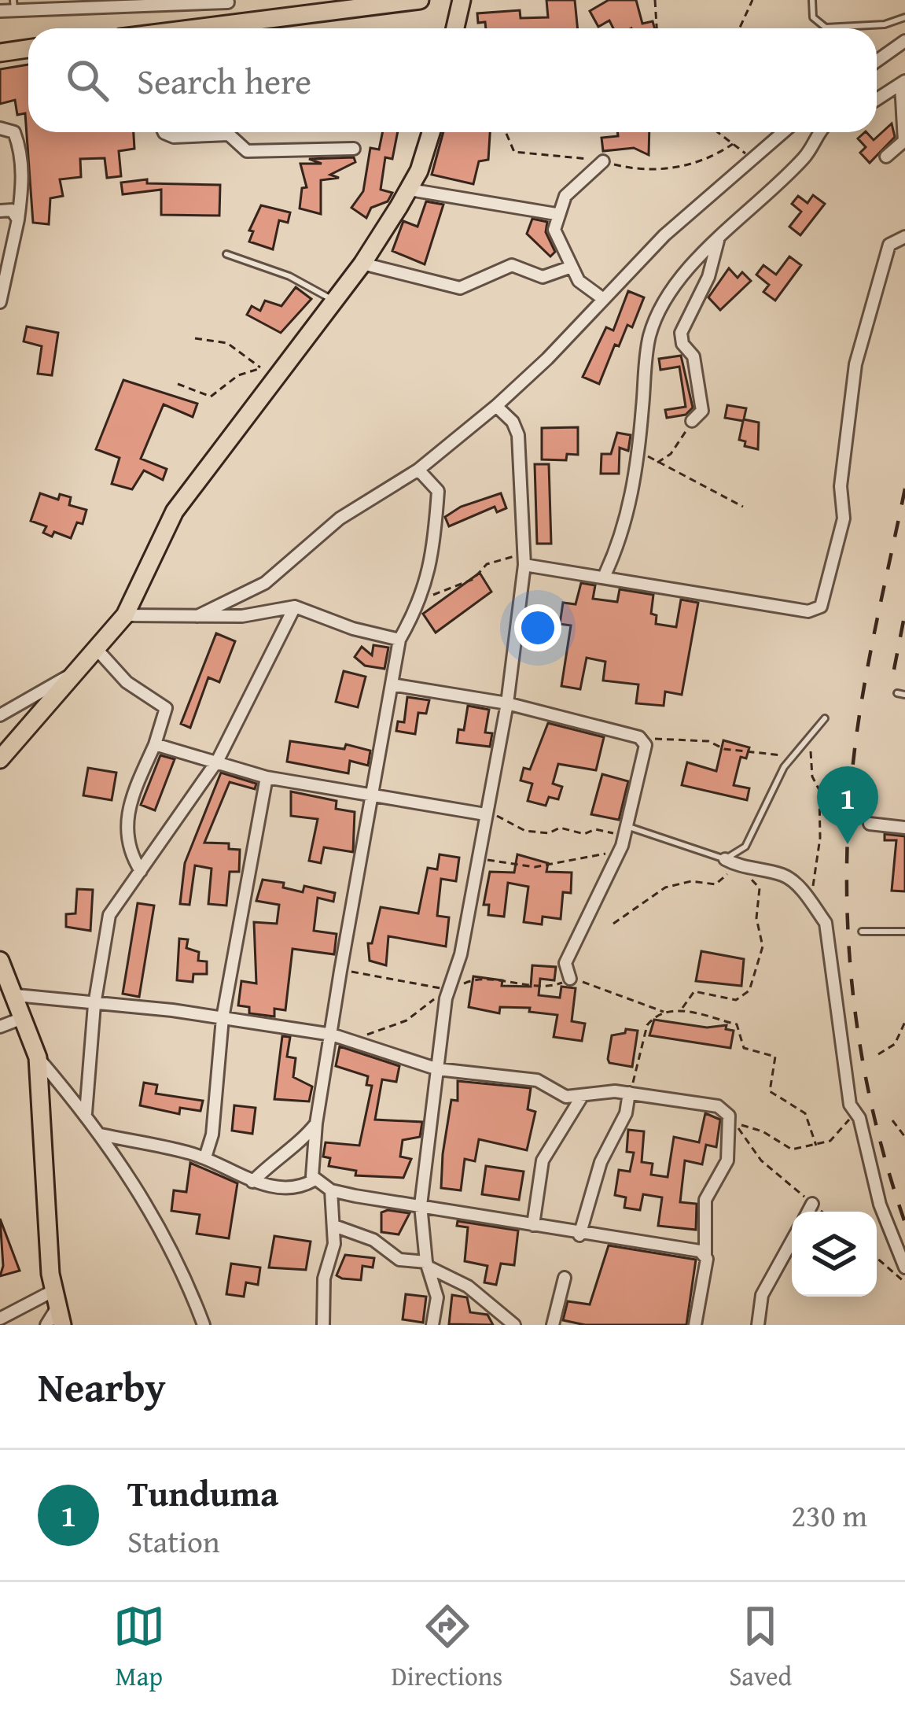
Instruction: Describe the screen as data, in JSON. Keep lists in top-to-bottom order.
{
  "page": {
    "search": "Search here",
    "pins": "1",
    "heading": "Nearby",
    "list": [
      {
        "mark": "1",
        "name": "Tunduma",
        "note": "Station",
        "value": "230 m"
      }
    ],
    "nav": ["Map", "Directions", "Saved"]
  }
}
